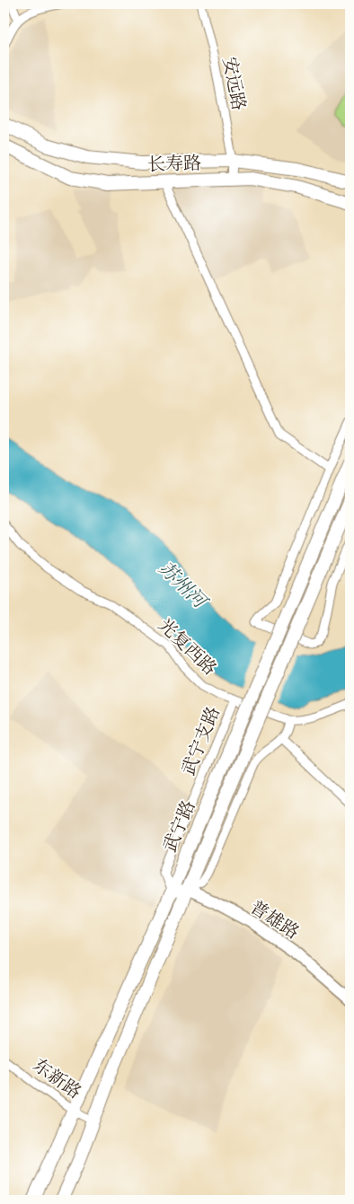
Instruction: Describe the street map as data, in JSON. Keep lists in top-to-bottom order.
{
  "streets": {
    "main road": ["长寿路", "武宁路", "普雄路"],
    "street": [
      "安远路",
      "光复西路",
      "武宁支路",
      "东新路"
    ]
  },
  "crossings": [
    ["安远路", "长寿路"],
    ["光复西路", "武宁支路"],
    ["武宁支路", "武宁路"],
    ["武宁路", "普雄路"],
    ["武宁路", "东新路"]
  ],
  "water": ["苏州河"]
}
